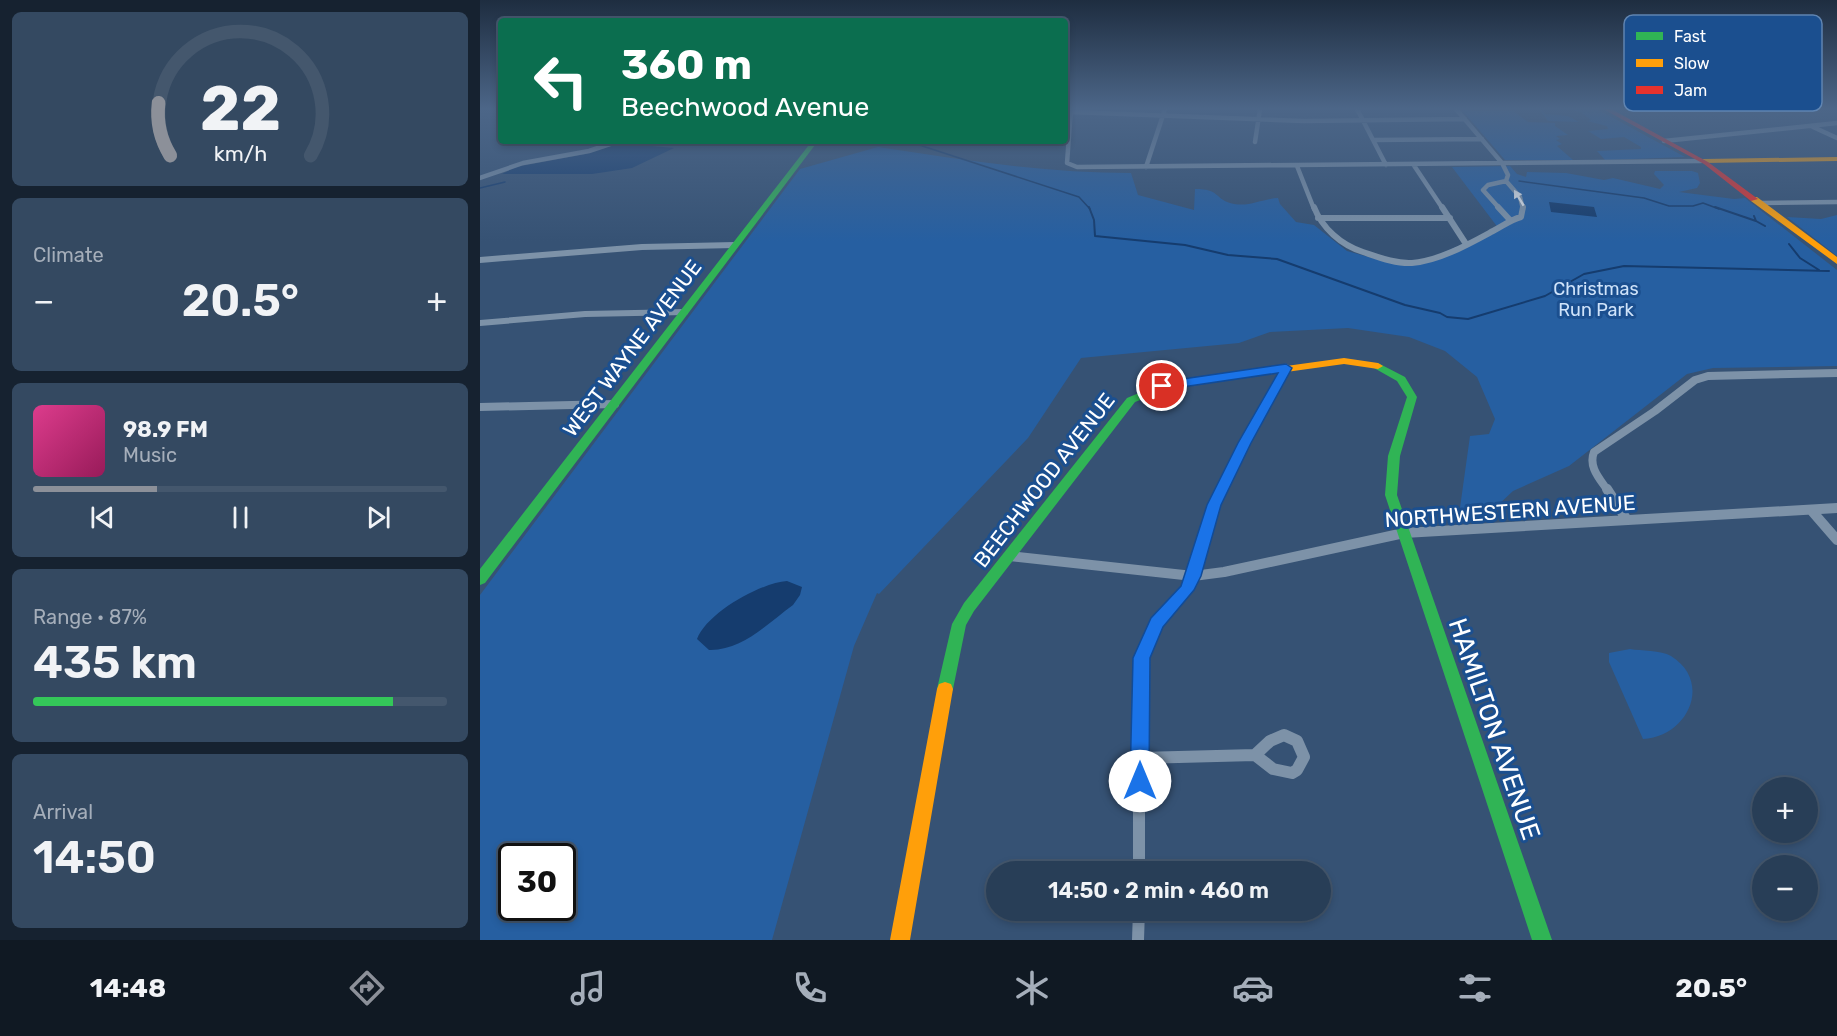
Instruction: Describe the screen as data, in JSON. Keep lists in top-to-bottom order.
{
  "streets": {
    "street": [
      "WEST WAYNE AVENUE",
      "BEECHWOOD AVENUE",
      "NORTHWESTERN AVENUE",
      "HAMILTON AVENUE"
    ]
  },
  "crossings": [
    ["BEECHWOOD AVENUE", "NORTHWESTERN AVENUE"],
    ["BEECHWOOD AVENUE", "HAMILTON AVENUE"],
    ["NORTHWESTERN AVENUE", "HAMILTON AVENUE"]
  ],
  "parks": ["Christmas Run Park"],
  "legend": ["Fast", "Slow", "Jam"],
  "page": {
    "turn": ["360 m", "Beechwood Avenue"],
    "tile": [
      "Climate",
      ["Range · 87%", "435 km"],
      ["Arrival", "14:50"]
    ],
    "heat": ["−", "20.5°", "+"],
    "song": ["98.9 FM", "Music"],
    "map_buttons": ["+", "−"],
    "limit": "30",
    "trip": "14:50 · 2 min · 460 m",
    "tabs": ["14:48", "20.5°"],
    "gauge": ["22", "km/h"]
  }
}
